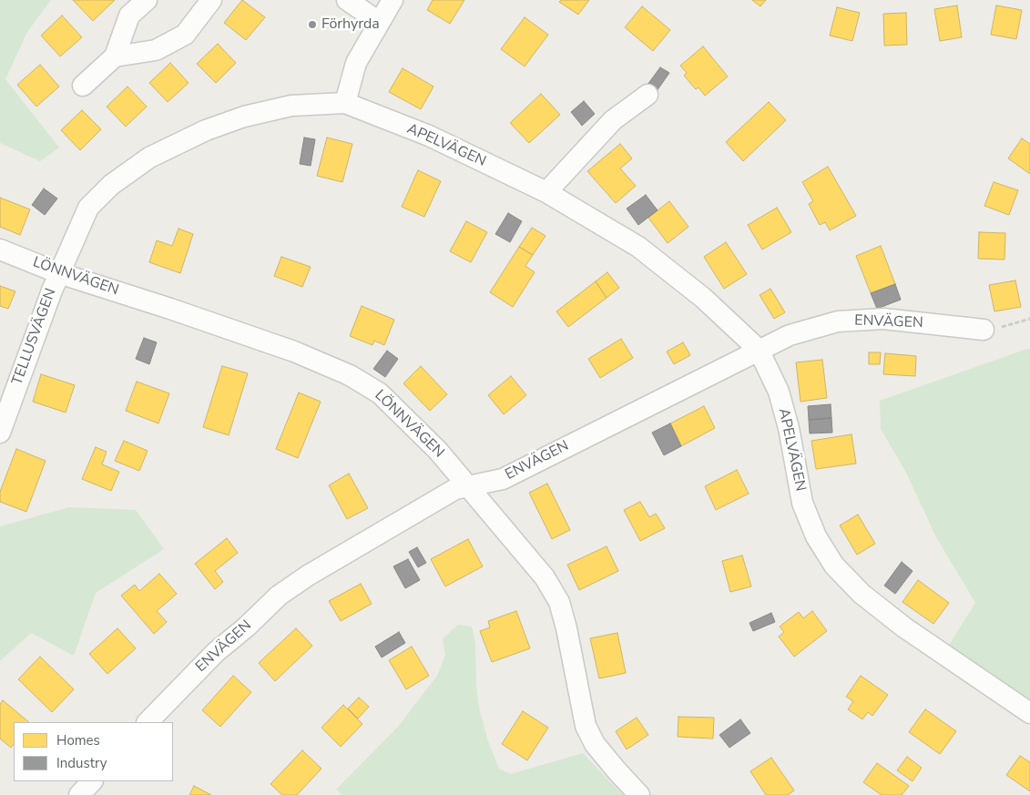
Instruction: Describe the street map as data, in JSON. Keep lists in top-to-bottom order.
{
  "streets": {
    "street": [
      "APELVÄGEN",
      "LÖNNVÄGEN",
      "ENVÄGEN",
      "TELLUSVÄGEN"
    ]
  },
  "crossings": [
    ["APELVÄGEN", "ENVÄGEN"],
    ["APELVÄGEN", "TELLUSVÄGEN"],
    ["LÖNNVÄGEN", "ENVÄGEN"],
    ["LÖNNVÄGEN", "TELLUSVÄGEN"]
  ],
  "places": ["Förhyrda"],
  "legend": ["Homes", "Industry"]
}
